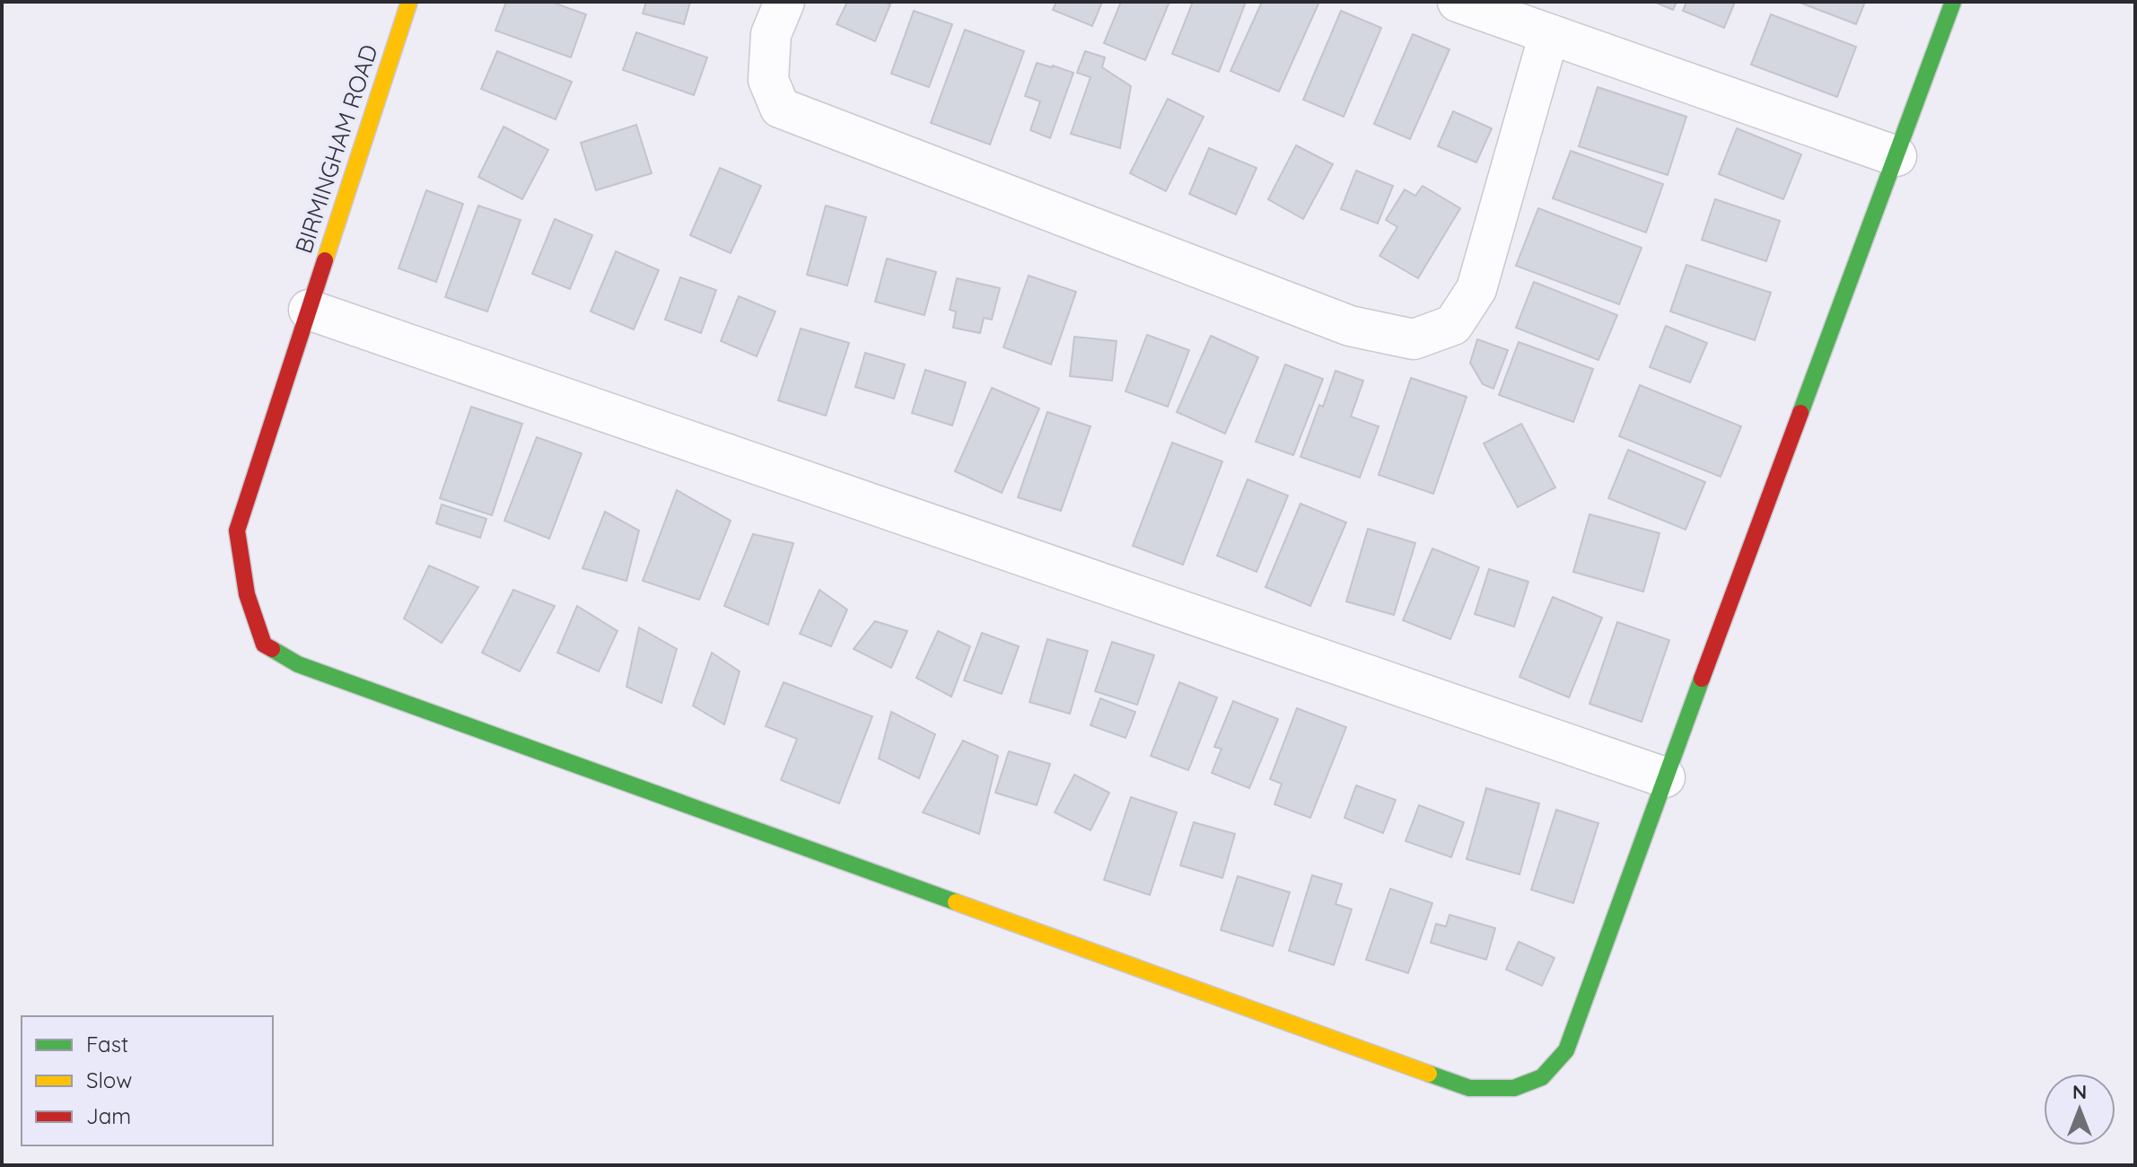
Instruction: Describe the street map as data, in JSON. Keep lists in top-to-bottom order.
{
  "streets": {
    "street": ["BIRMINGHAM ROAD"]
  },
  "legend": ["Fast", "Slow", "Jam"],
  "north": "top"
}
